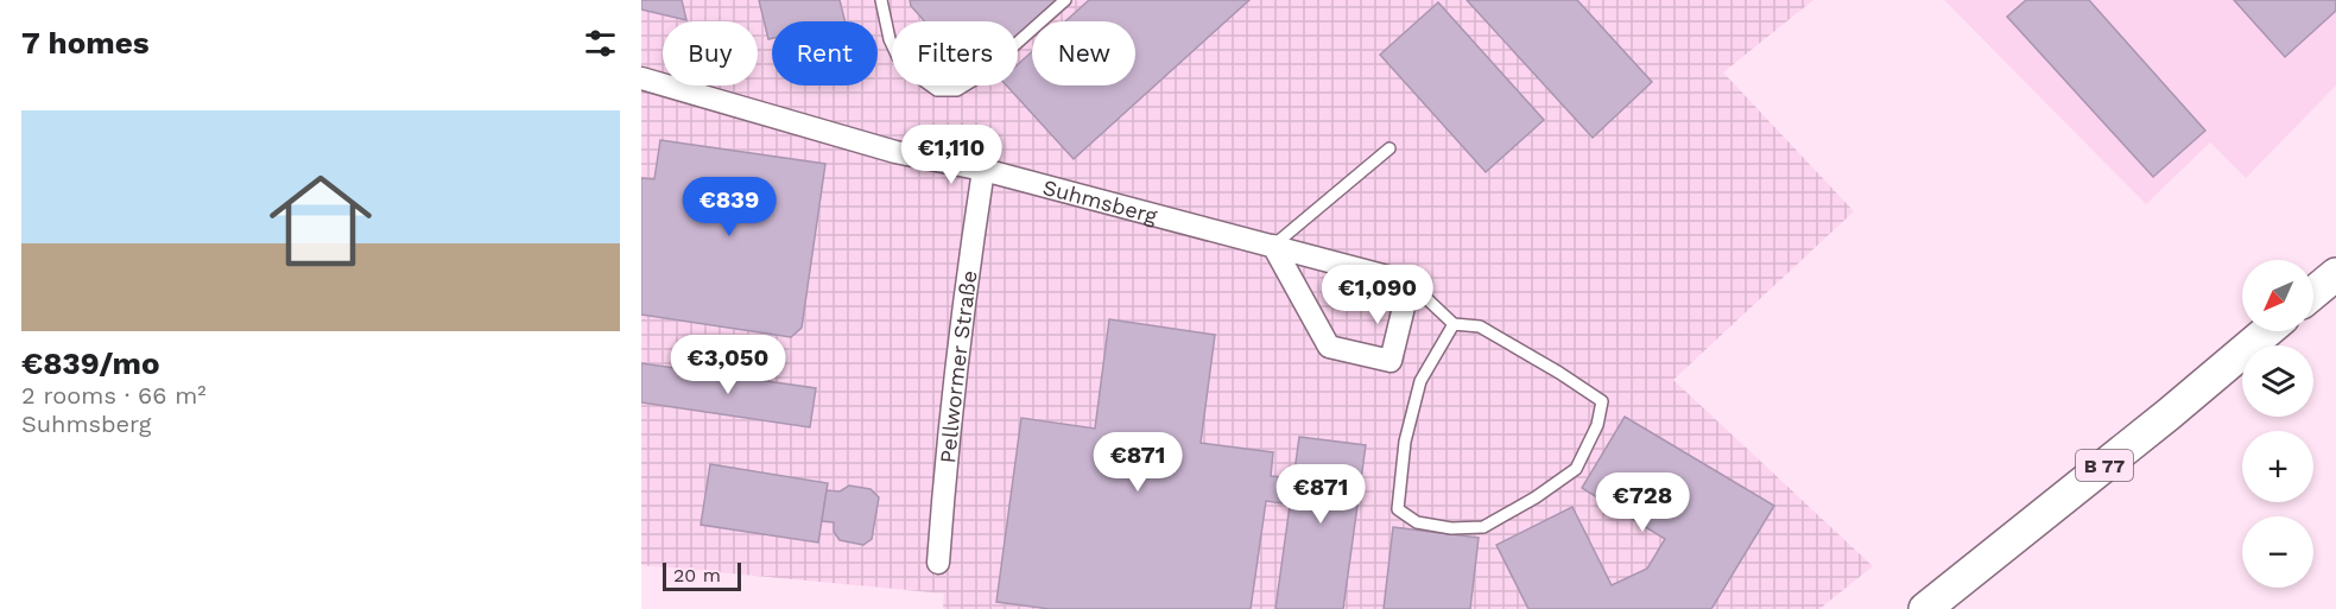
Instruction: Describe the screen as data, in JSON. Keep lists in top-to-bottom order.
{
  "streets": {
    "main road": ["B 77"],
    "street": ["Suhmsberg", "Pellwormer Straße"]
  },
  "crossings": [
    ["Suhmsberg", "Pellwormer Straße"]
  ],
  "scale_bar": "20 m",
  "north": "bottom left",
  "page": {
    "heading": "7 homes",
    "chip": [
      "Buy",
      "Rent",
      "Filters",
      "New"
    ],
    "list": [
      {
        "name": "€839/mo",
        "note": "2 rooms · 66 m² · Suhmsberg"
      }
    ],
    "price": [
      "€1,110",
      "€839",
      "€1,090",
      "€3,050",
      "€871",
      "€871",
      "€728"
    ],
    "map_buttons": ["+", "−"],
    "scale": "20 m"
  }
}
